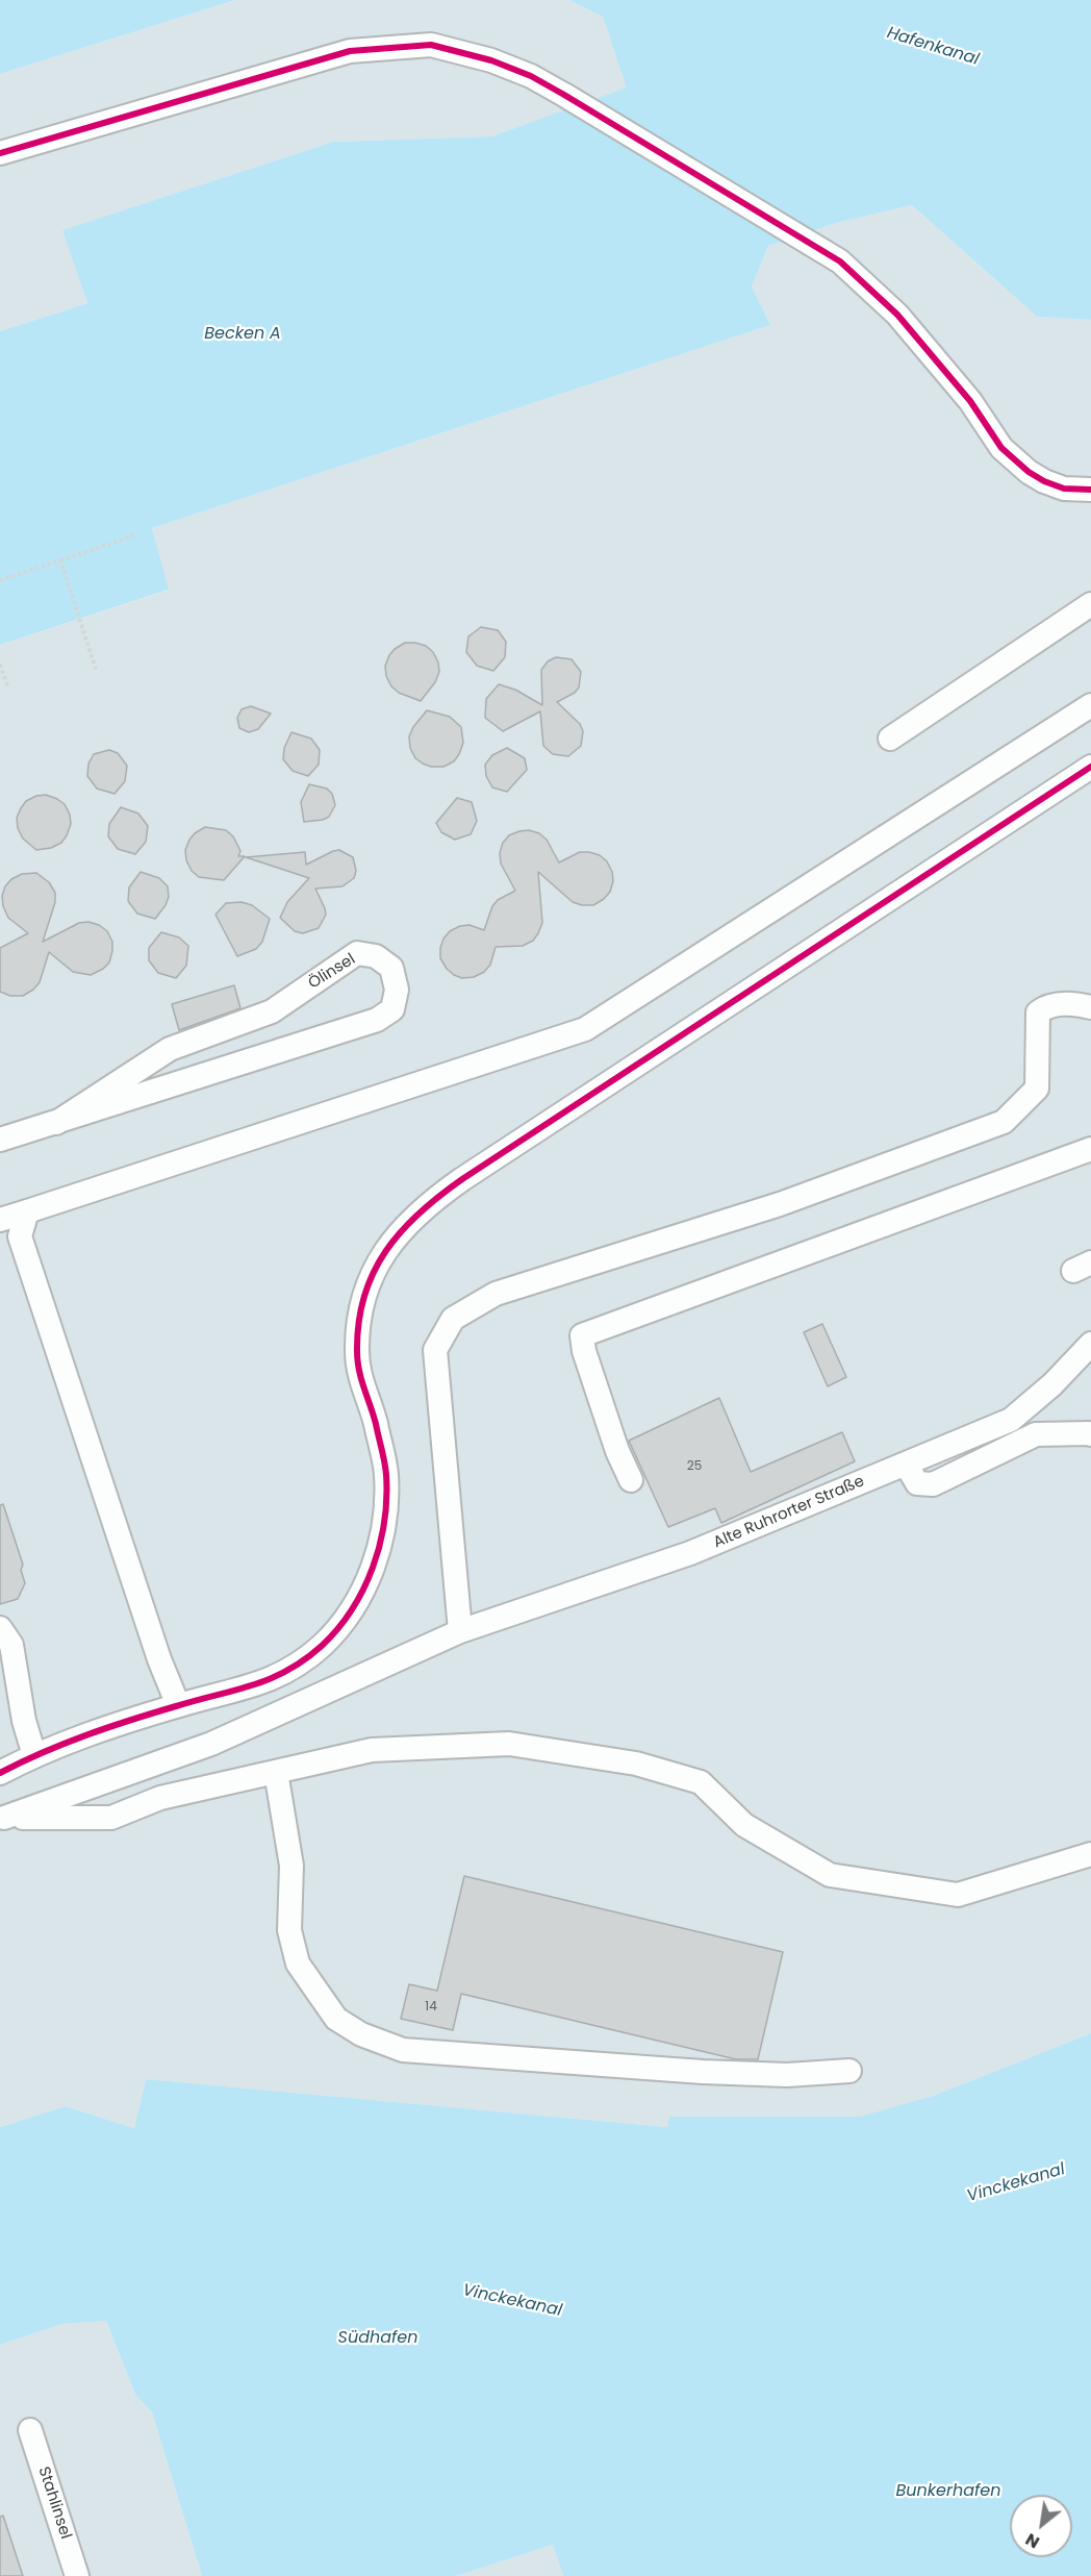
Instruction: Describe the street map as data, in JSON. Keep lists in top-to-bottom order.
{
  "streets": {
    "street": ["Ölinsel", "Alte Ruhrorter Straße", "Stahlinsel"]
  },
  "water": [
    "Hafenkanal",
    "Becken A",
    "Vinckekanal",
    "Südhafen",
    "Bunkerhafen"
  ],
  "house_numbers": ["25", "14"],
  "north": "bottom left"
}
